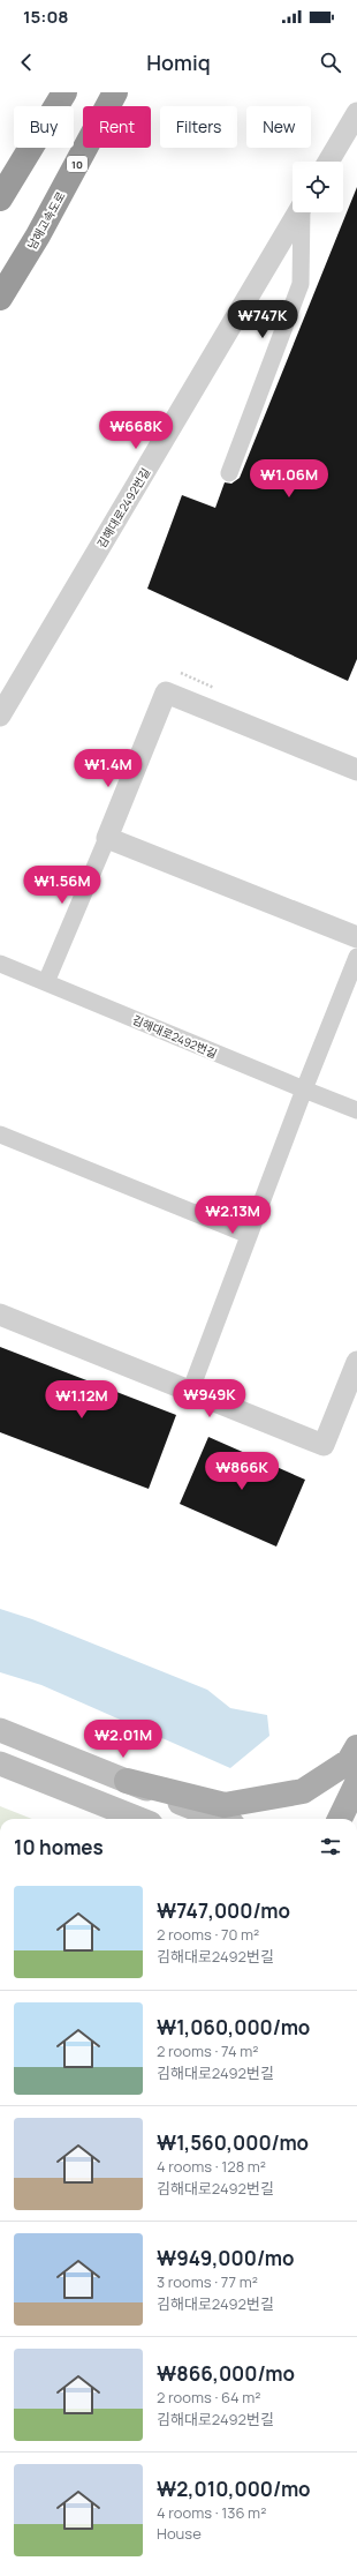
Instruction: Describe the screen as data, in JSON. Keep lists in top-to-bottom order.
{
  "streets": {
    "highway": ["10", "남해고속도로"],
    "street": ["김해대로2492번길"]
  },
  "page": {
    "status": "15:08",
    "header": "Homiq",
    "chip": [
      "Buy",
      "Rent",
      "Filters",
      "New"
    ],
    "price": [
      "₩747K",
      "₩668K",
      "₩1.06M",
      "₩1.4M",
      "₩1.56M",
      "₩2.13M",
      "₩949K",
      "₩1.12M",
      "₩866K",
      "₩2.01M"
    ],
    "heading": "10 homes",
    "list": [
      {
        "name": "₩747,000/mo",
        "note": "2 rooms · 70 m² · 김해대로2492번길"
      },
      {
        "name": "₩1,060,000/mo",
        "note": "2 rooms · 74 m² · 김해대로2492번길"
      },
      {
        "name": "₩1,560,000/mo",
        "note": "4 rooms · 128 m² · 김해대로2492번길"
      },
      {
        "name": "₩949,000/mo",
        "note": "3 rooms · 77 m² · 김해대로2492번길"
      },
      {
        "name": "₩866,000/mo",
        "note": "2 rooms · 64 m² · 김해대로2492번길"
      },
      {
        "name": "₩2,010,000/mo",
        "note": "4 rooms · 136 m² · House"
      }
    ]
  }
}
